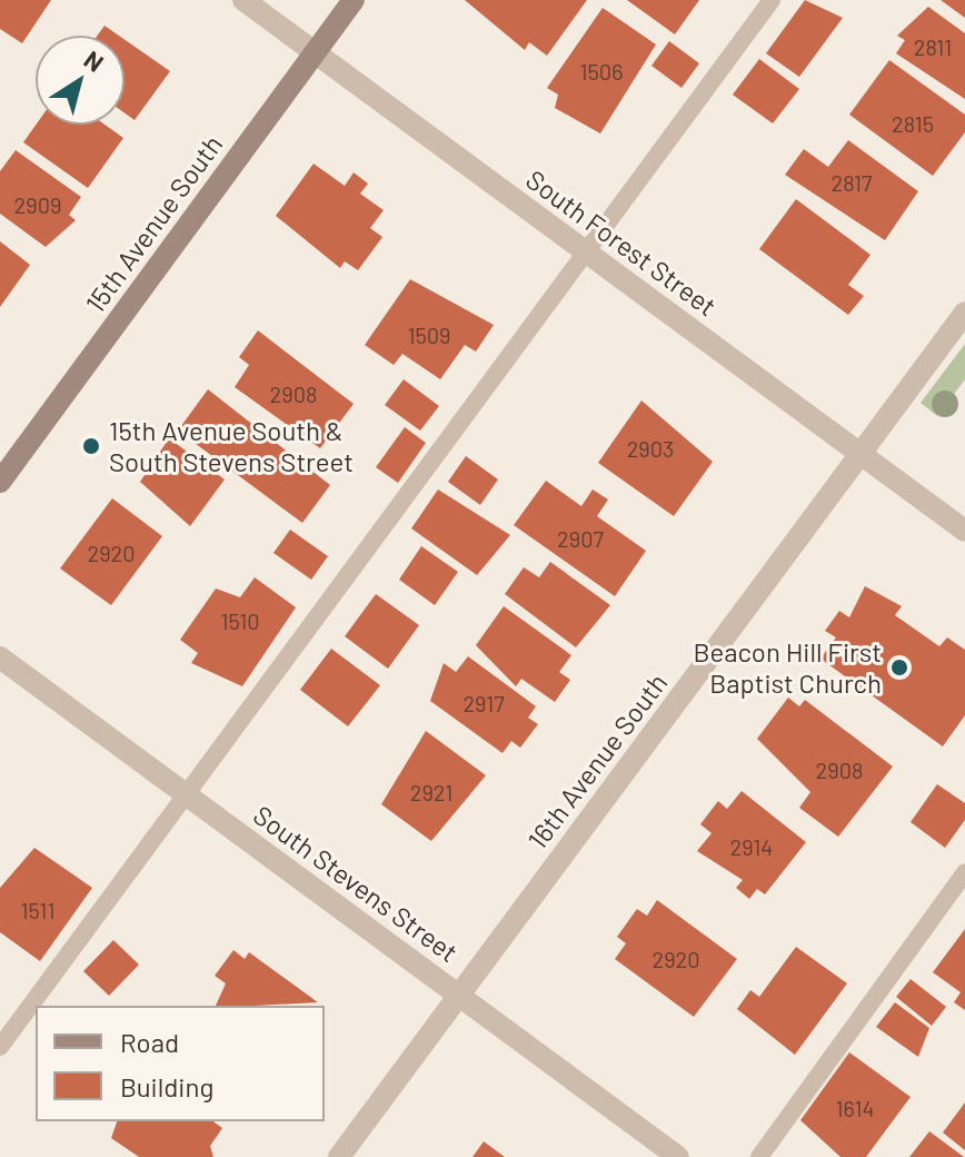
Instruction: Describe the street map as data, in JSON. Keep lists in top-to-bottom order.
{
  "streets": {
    "main road": ["15th Avenue South"],
    "street": ["South Forest Street", "16th Avenue South", "South Stevens Street"]
  },
  "crossings": [
    ["15th Avenue South", "South Forest Street"],
    ["South Forest Street", "16th Avenue South"],
    ["16th Avenue South", "South Stevens Street"]
  ],
  "places": ["15th Avenue South & South Stevens Street", "Beacon Hill First Baptist Church"],
  "house_numbers": [
    "2811",
    "1506",
    "2815",
    "2817",
    "2909",
    "1509",
    "2908",
    "2903",
    "2907",
    "2920",
    "1510",
    "2917",
    "2908",
    "2921",
    "2914",
    "1511",
    "2920",
    "1614"
  ],
  "legend": ["Road", "Building"],
  "north": "top right"
}
